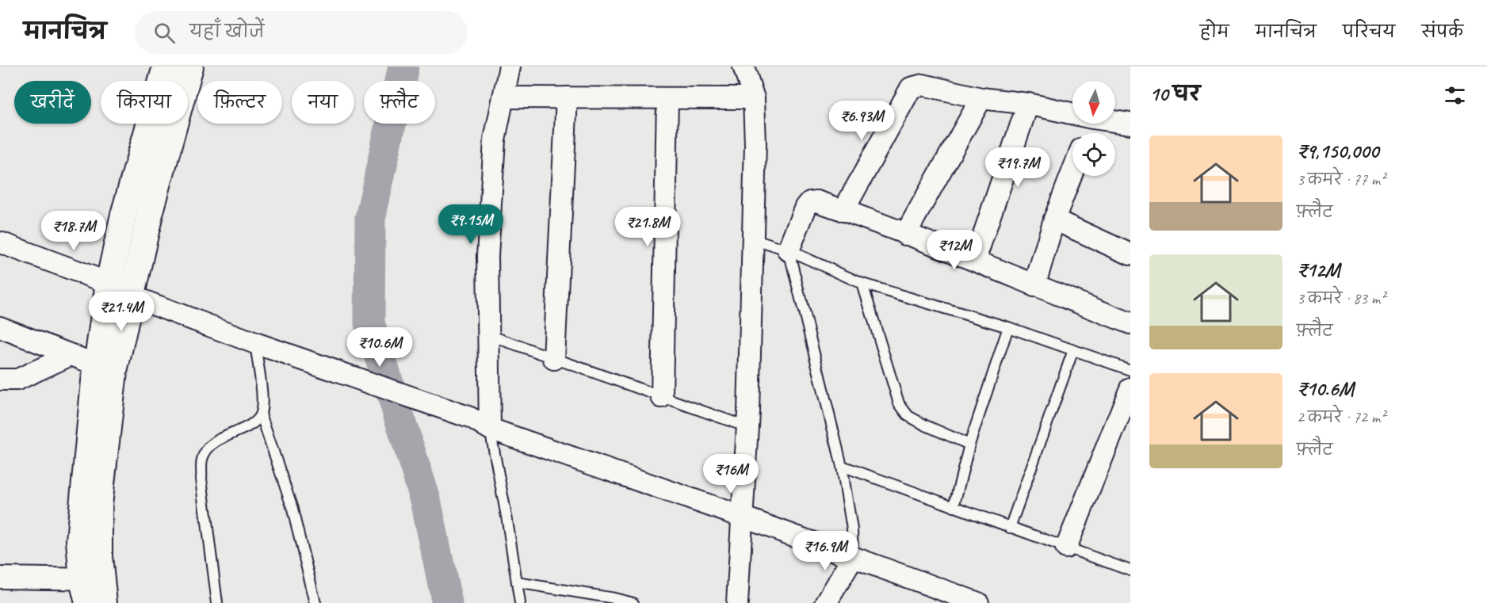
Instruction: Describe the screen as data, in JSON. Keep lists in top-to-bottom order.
{
  "north": "bottom",
  "page": {
    "header": "मानचित्र",
    "search": "यहाँ खोजें",
    "nav": [
      "होम",
      "मानचित्र",
      "परिचय",
      "संपर्क"
    ],
    "heading": "10 घर",
    "chip": [
      "खरीदें",
      "किराया",
      "फ़िल्टर",
      "नया",
      "फ़्लैट"
    ],
    "price": [
      "₹6.93M",
      "₹19.7M",
      "₹9.15M",
      "₹21.8M",
      "₹18.7M",
      "₹12M",
      "₹21.4M",
      "₹10.6M",
      "₹16M",
      "₹16.9M"
    ],
    "list": [
      {
        "name": "₹9,150,000",
        "note": "3 कमरे · 77 m² · फ़्लैट"
      },
      {
        "name": "₹12M",
        "note": "3 कमरे · 83 m² · फ़्लैट"
      },
      {
        "name": "₹10.6M",
        "note": "2 कमरे · 72 m² · फ़्लैट"
      }
    ]
  }
}
